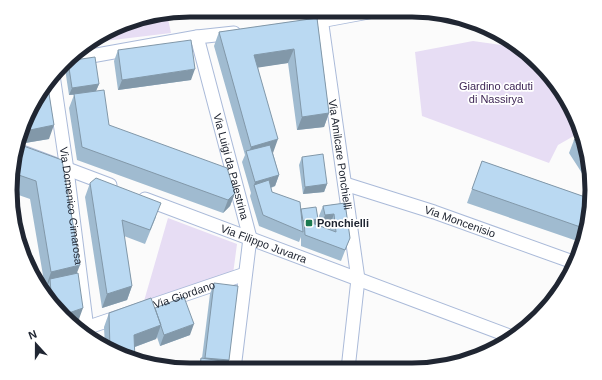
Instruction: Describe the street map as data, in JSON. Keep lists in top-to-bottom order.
{
  "streets": {
    "street": [
      "Via Amilcare Ponchielli",
      "Via Luigi da Palestrina",
      "Via Domenico Cimarosa",
      "Via Moncenisio",
      "Via Filippo Juvarra",
      "Via Giordano"
    ]
  },
  "crossings": [
    ["Via Amilcare Ponchielli", "Via Moncenisio"],
    ["Via Amilcare Ponchielli", "Via Filippo Juvarra"],
    ["Via Luigi da Palestrina", "Via Filippo Juvarra"],
    ["Via Luigi da Palestrina", "Via Giordano"],
    ["Via Domenico Cimarosa", "Via Filippo Juvarra"]
  ],
  "parks": ["Giardino caduti di Nassirya"],
  "places": {
    "transit": ["Ponchielli"]
  },
  "north": "top"
}
